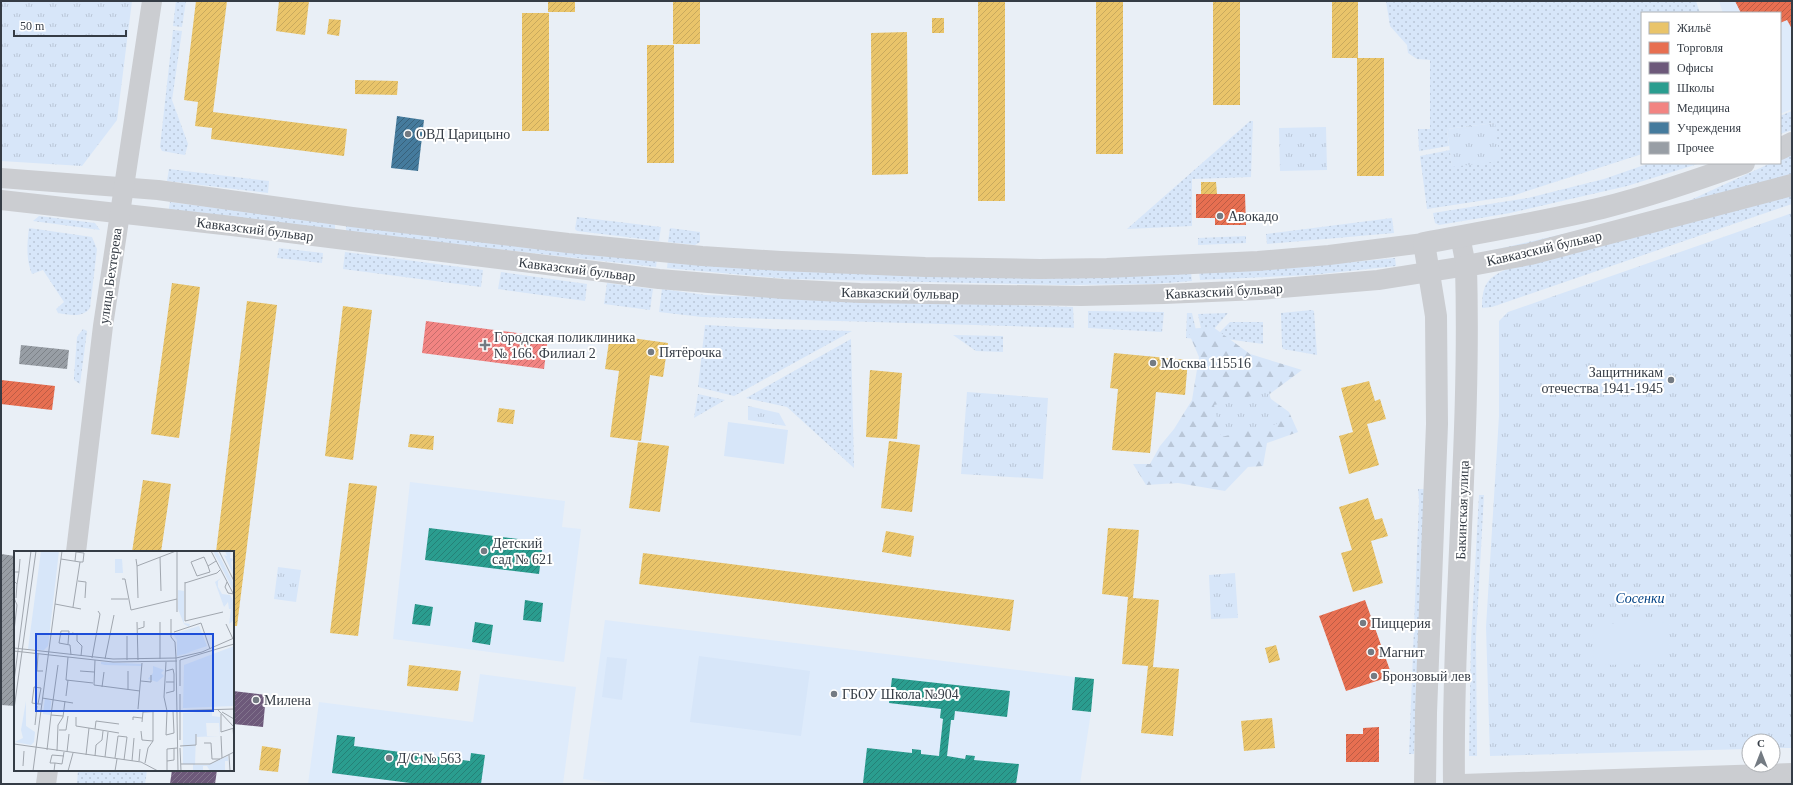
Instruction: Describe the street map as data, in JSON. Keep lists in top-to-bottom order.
{
  "streets": {
    "main road": ["Кавказский бульвар", "Бакинская улица"],
    "street": ["улица Бехтерева"]
  },
  "crossings": [
    ["Кавказский бульвар", "улица Бехтерева"],
    ["Кавказский бульвар", "Бакинская улица"]
  ],
  "parks": ["Сосенки"],
  "places": {
    "other": [
      "ОВД Царицыно",
      "Авокадо",
      "Пятёрочка",
      "Москва 115516",
      "Защитникам отечества 1941-1945",
      "Детский сад № 621",
      "Пиццерия",
      "Магнит",
      "Бронзовый лев",
      "ГБОУ Школа №904",
      "Милена",
      "Д/C № 563"
    ],
    "health": ["Городская поликлиника № 166. Филиал 2"]
  },
  "legend": [
    "Жильё",
    "Торговля",
    "Офисы",
    "Школы",
    "Медицина",
    "Учреждения",
    "Прочее"
  ],
  "scale_bar": "50 m",
  "north": "top"
}
